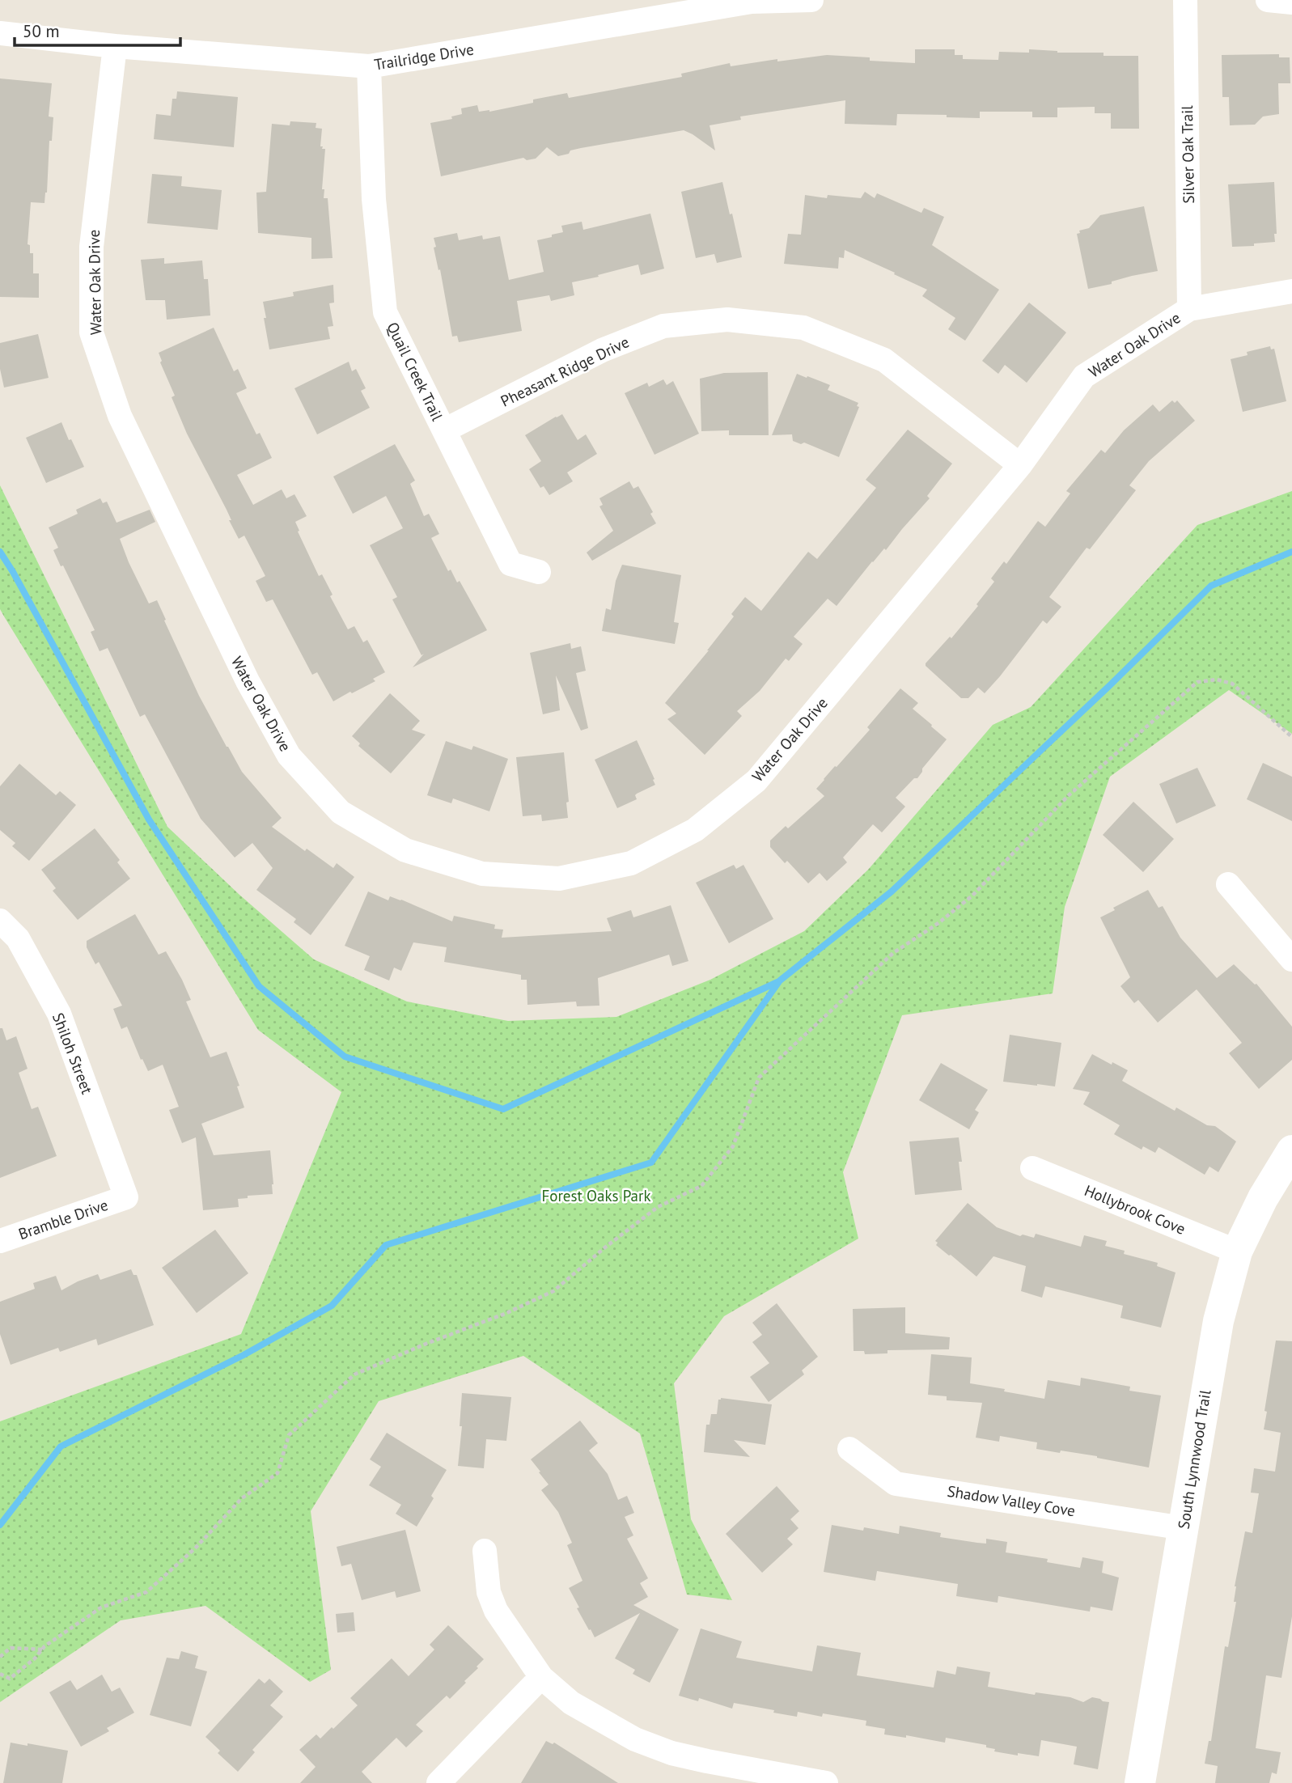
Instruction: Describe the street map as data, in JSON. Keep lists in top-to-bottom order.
{
  "streets": {
    "street": [
      "Trailridge Drive",
      "Silver Oak Trail",
      "Water Oak Drive",
      "Quail Creek Trail",
      "Pheasant Ridge Drive",
      "Shiloh Street",
      "Hollybrook Cove",
      "Bramble Drive",
      "South Lynnwood Trail",
      "Shadow Valley Cove"
    ]
  },
  "crossings": [
    ["Trailridge Drive", "Water Oak Drive"],
    ["Trailridge Drive", "Quail Creek Trail"],
    ["Silver Oak Trail", "Water Oak Drive"],
    ["Water Oak Drive", "Pheasant Ridge Drive"],
    ["Quail Creek Trail", "Pheasant Ridge Drive"],
    ["Shiloh Street", "Bramble Drive"],
    ["Hollybrook Cove", "South Lynnwood Trail"],
    ["South Lynnwood Trail", "Shadow Valley Cove"]
  ],
  "parks": ["Forest Oaks Park"],
  "scale_bar": "50 m"
}
